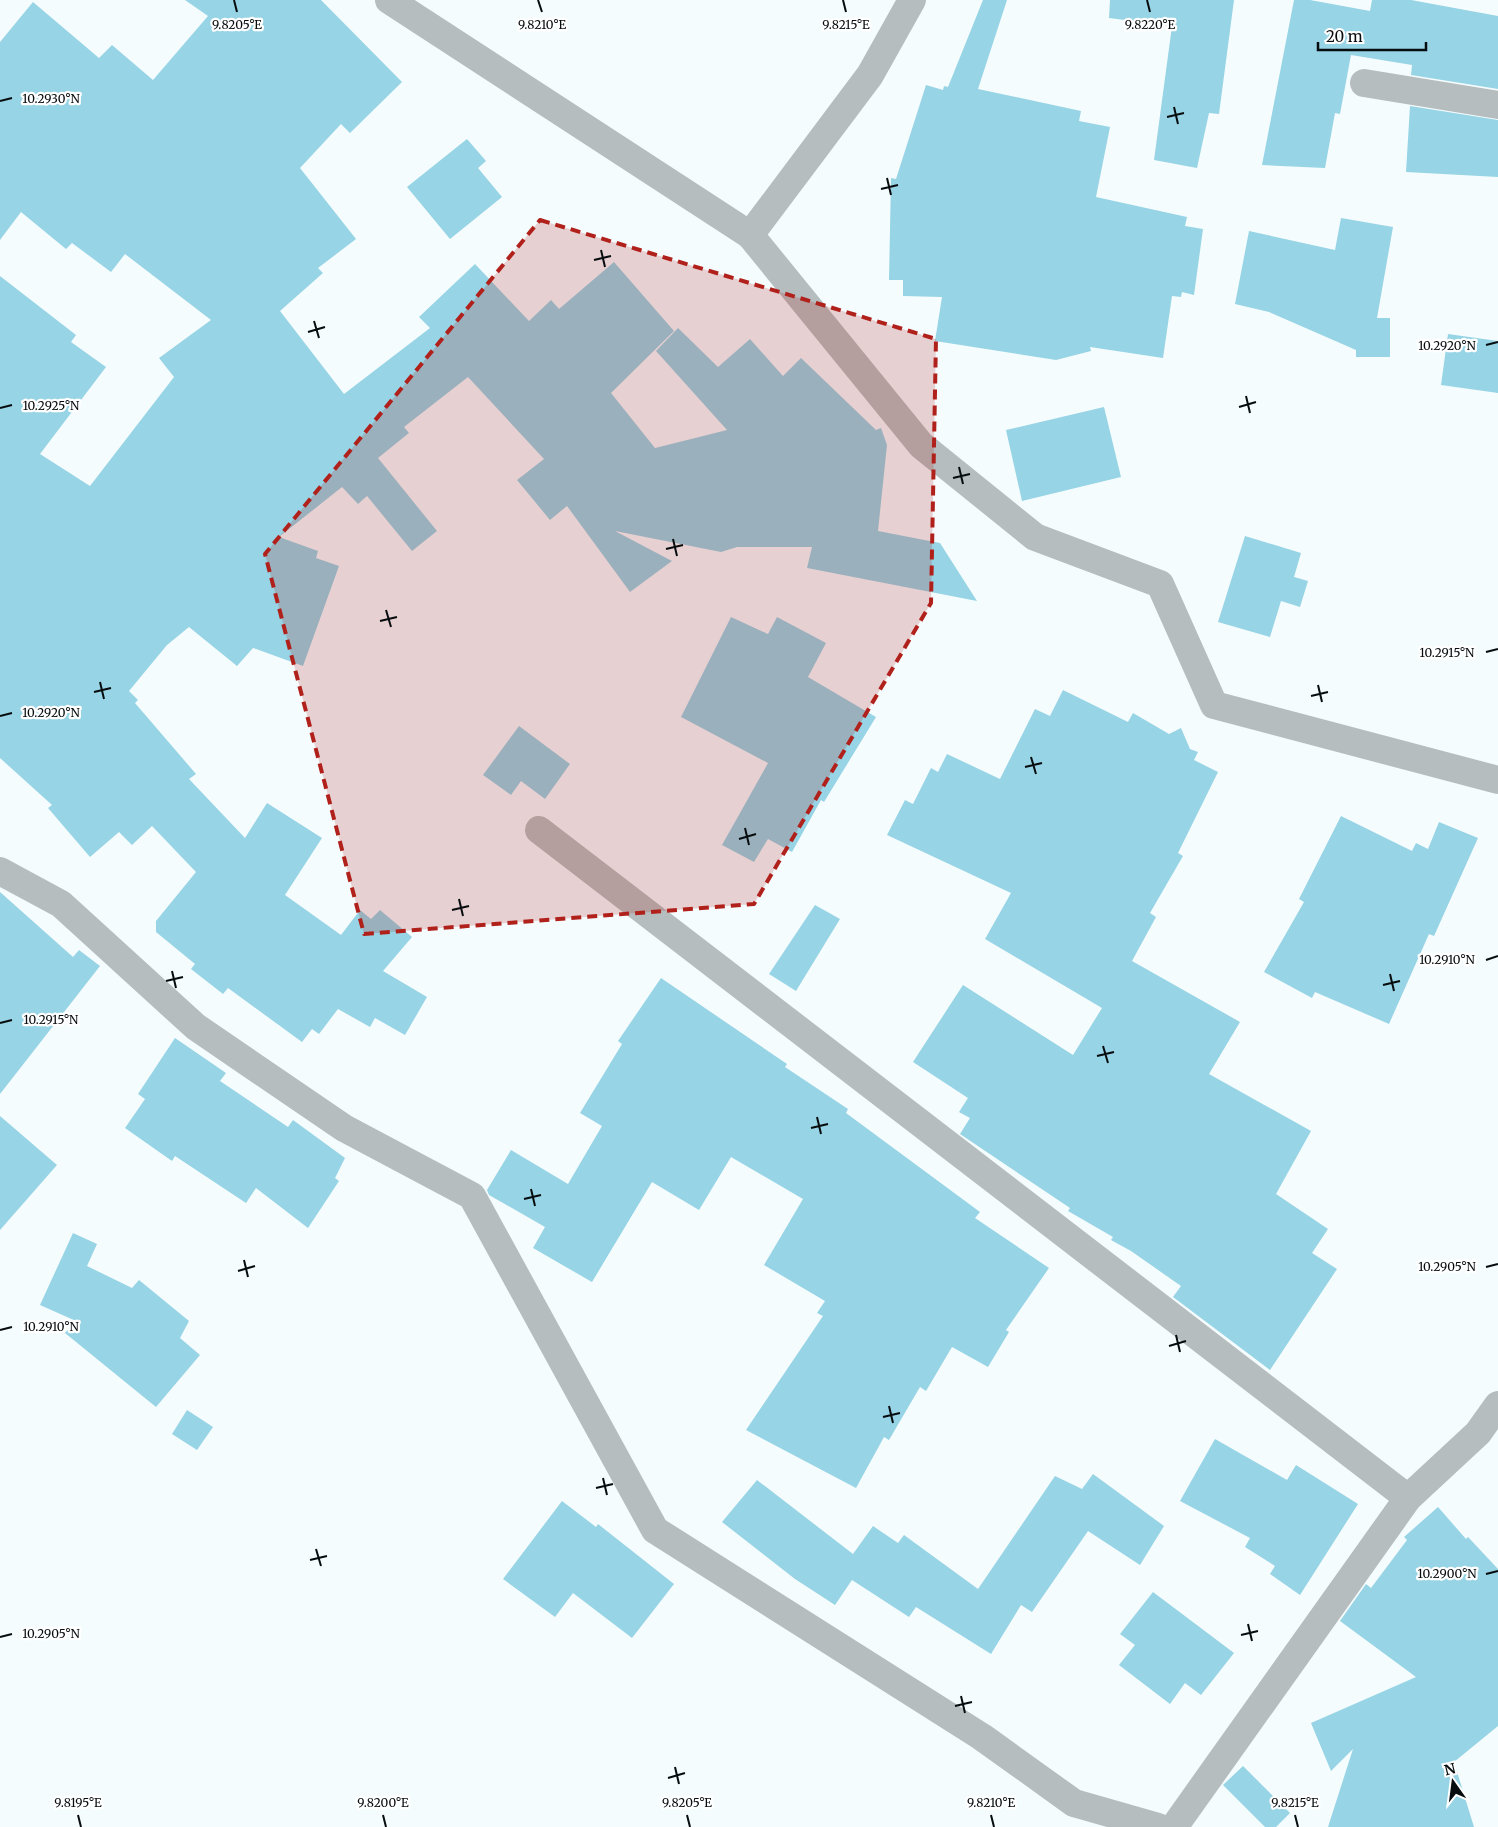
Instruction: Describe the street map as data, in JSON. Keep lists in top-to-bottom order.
{
  "scale_bar": "20 m",
  "north": "top",
  "coordinates": [
    "9.8220°E",
    "9.8205°E",
    "9.8210°E",
    "9.8215°E",
    "10.2930°N",
    "10.2920°N",
    "10.2925°N",
    "10.2915°N",
    "10.2910°N",
    "10.2905°N",
    "10.2900°N",
    "9.8195°E",
    "9.8200°E"
  ]
}
